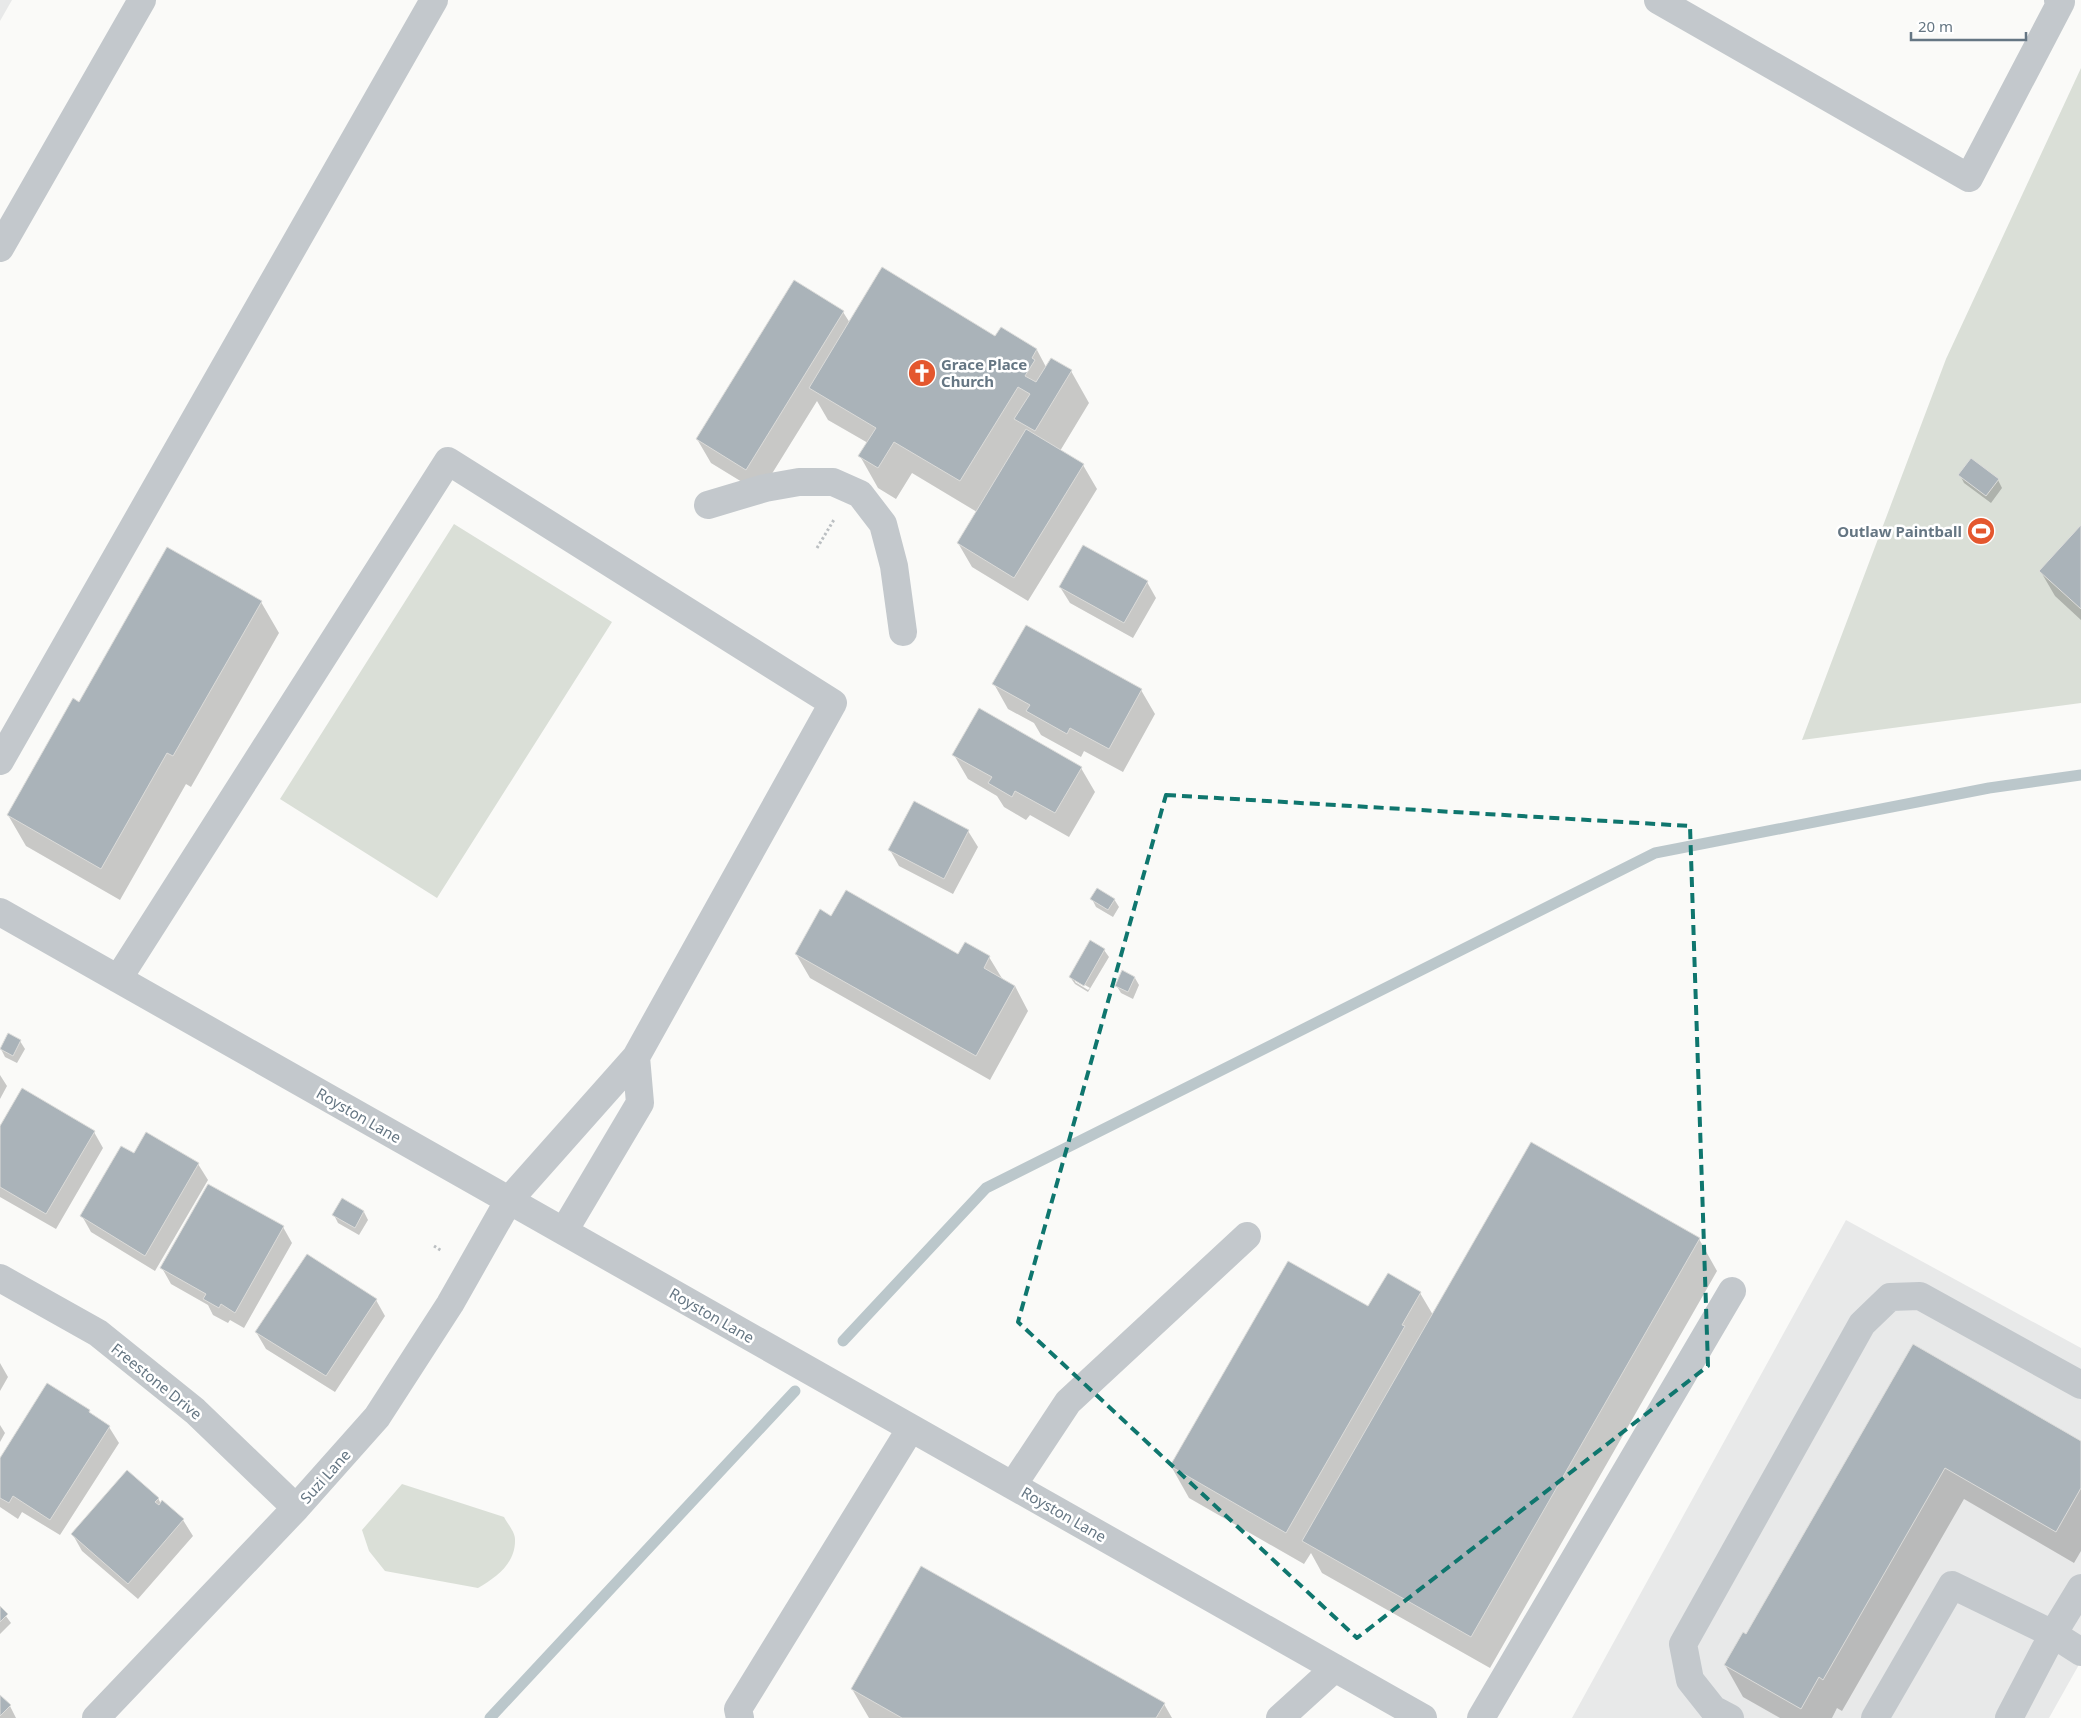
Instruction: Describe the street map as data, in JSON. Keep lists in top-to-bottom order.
{
  "streets": {
    "street": ["Royston Lane", "Freestone Drive", "Suzi Lane"]
  },
  "crossings": [
    ["Royston Lane", "Suzi Lane"],
    ["Freestone Drive", "Suzi Lane"]
  ],
  "places": {
    "church": ["Grace Place Church"],
    "sports": ["Outlaw Paintball"]
  },
  "scale_bar": "20 m"
}
